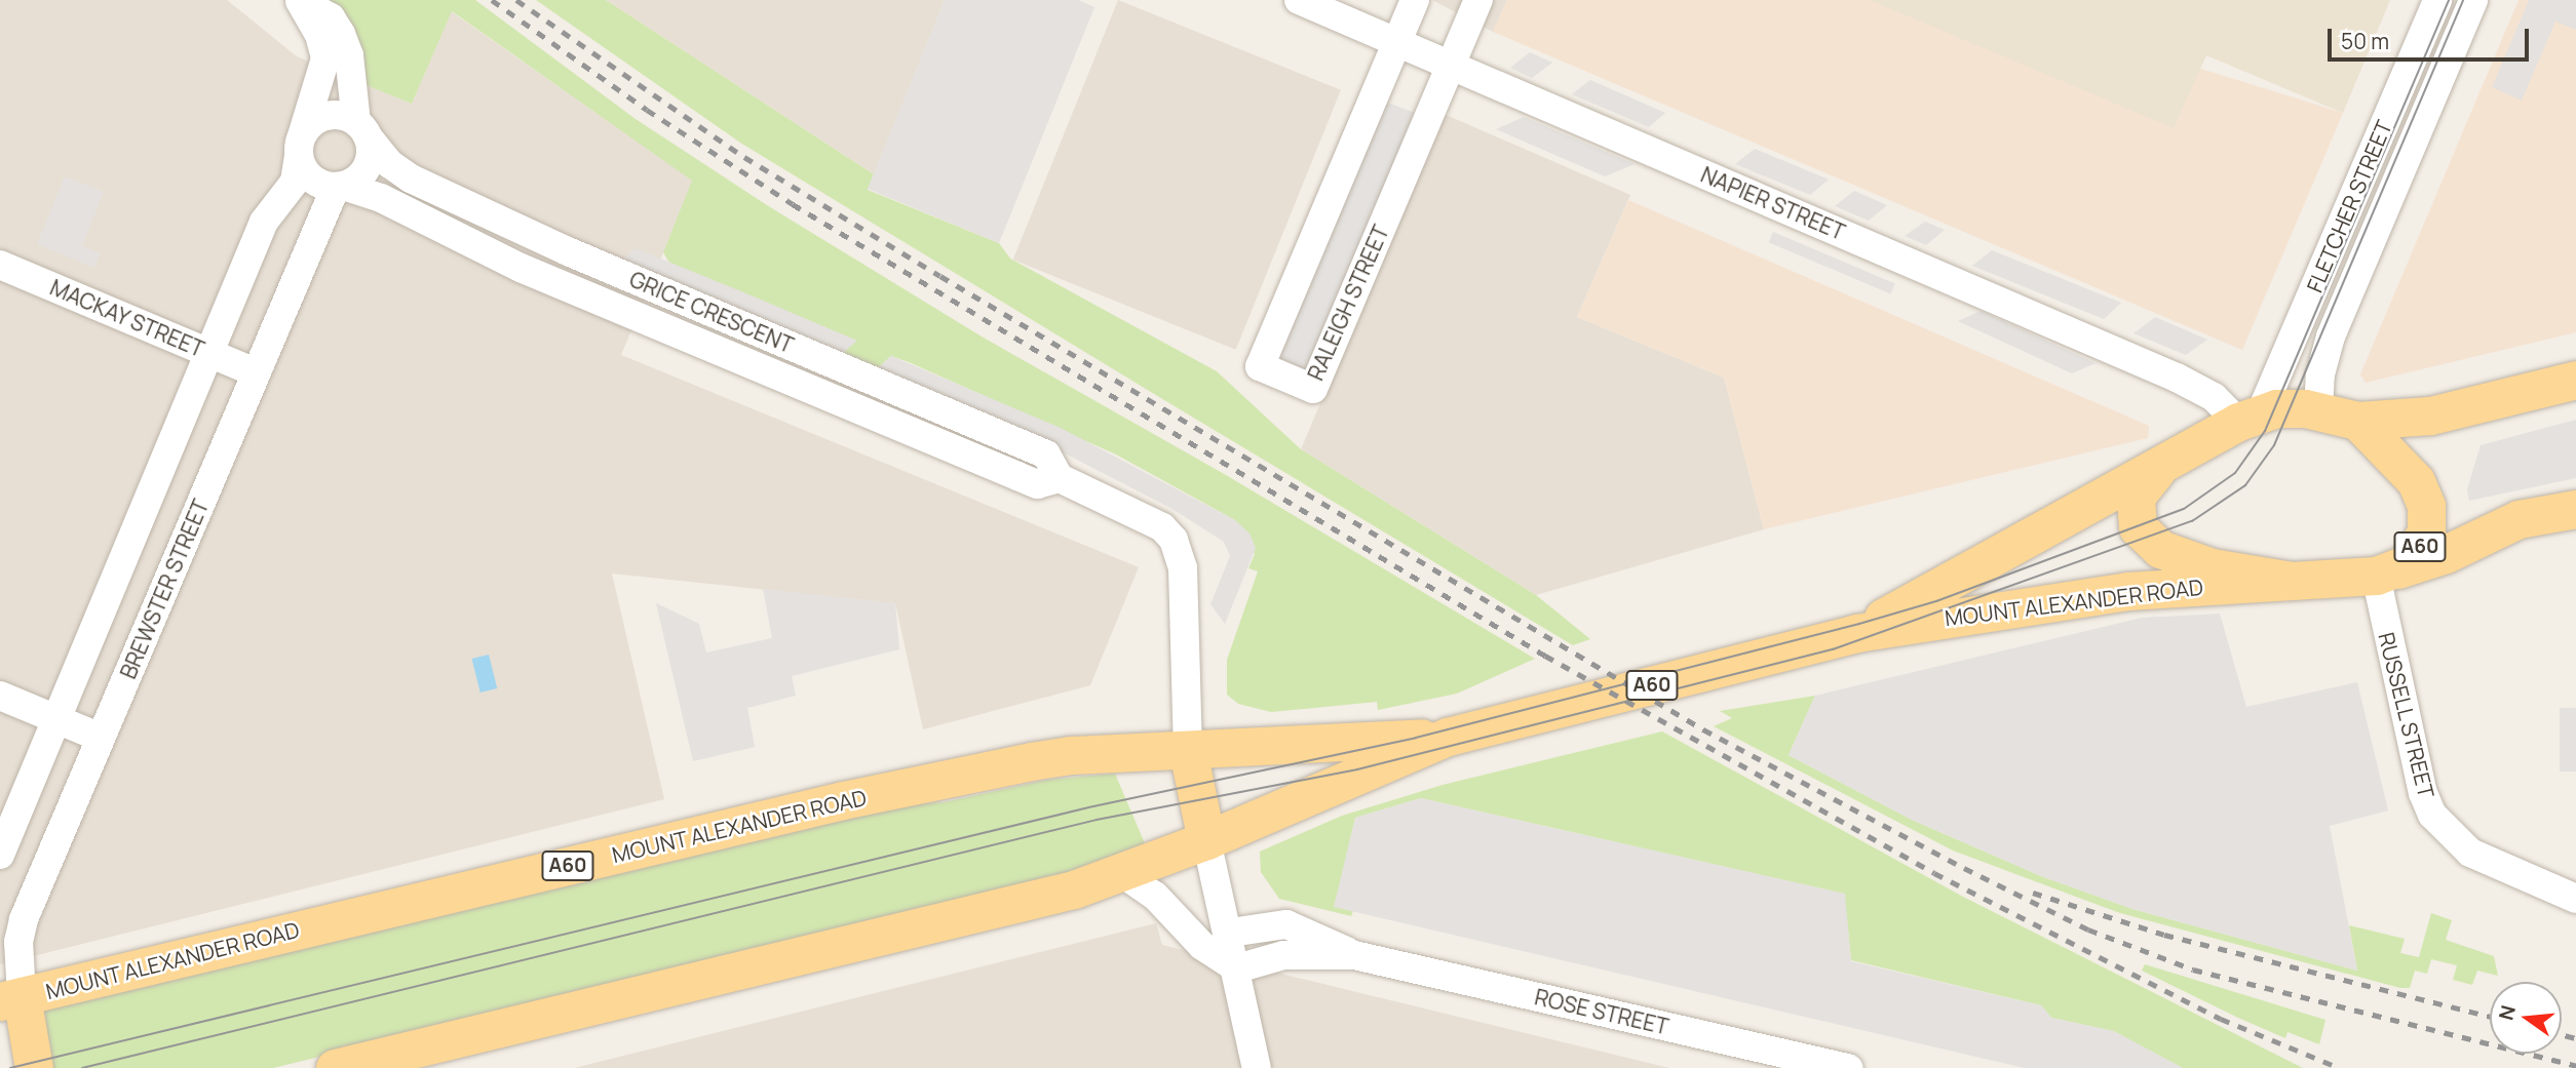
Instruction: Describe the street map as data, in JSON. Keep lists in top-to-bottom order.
{
  "streets": {
    "main road": ["A60", "MOUNT ALEXANDER ROAD"],
    "street": [
      "NAPIER STREET",
      "FLETCHER STREET",
      "RALEIGH STREET",
      "GRICE CRESCENT",
      "MACKAY STREET",
      "BREWSTER STREET",
      "RUSSELL STREET",
      "ROSE STREET"
    ]
  },
  "crossings": [
    ["NAPIER STREET", "FLETCHER STREET"],
    ["NAPIER STREET", "RALEIGH STREET"],
    ["NAPIER STREET", "A60"],
    ["FLETCHER STREET", "A60"],
    ["GRICE CRESCENT", "BREWSTER STREET"],
    ["GRICE CRESCENT", "MOUNT ALEXANDER ROAD"],
    ["MACKAY STREET", "BREWSTER STREET"],
    ["A60", "MOUNT ALEXANDER ROAD"],
    ["A60", "RUSSELL STREET"],
    ["BREWSTER STREET", "MOUNT ALEXANDER ROAD"]
  ],
  "scale_bar": "50 m",
  "north": "left"
}
